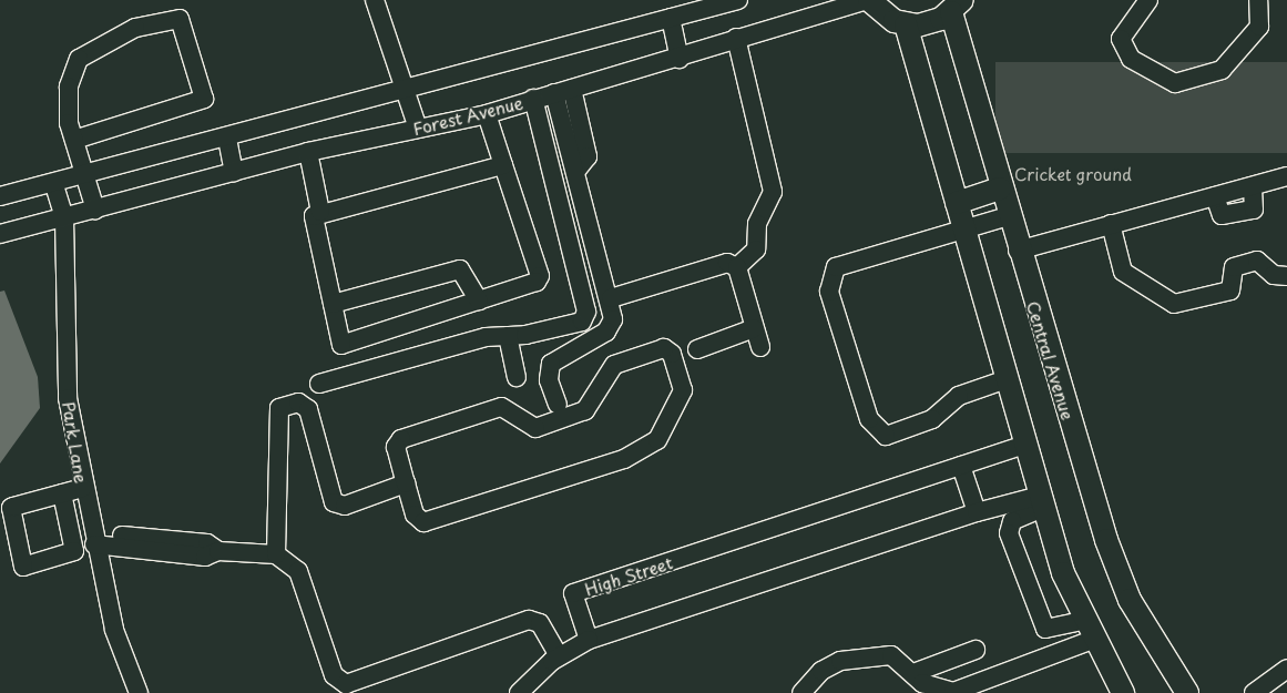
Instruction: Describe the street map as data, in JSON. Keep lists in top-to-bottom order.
{
  "streets": {
    "main road": ["Central Avenue"],
    "street": ["Forest Avenue", "Park Lane", "High Street"]
  },
  "crossings": [
    ["Forest Avenue", "Park Lane"]
  ],
  "parks": ["Cricket ground"]
}
